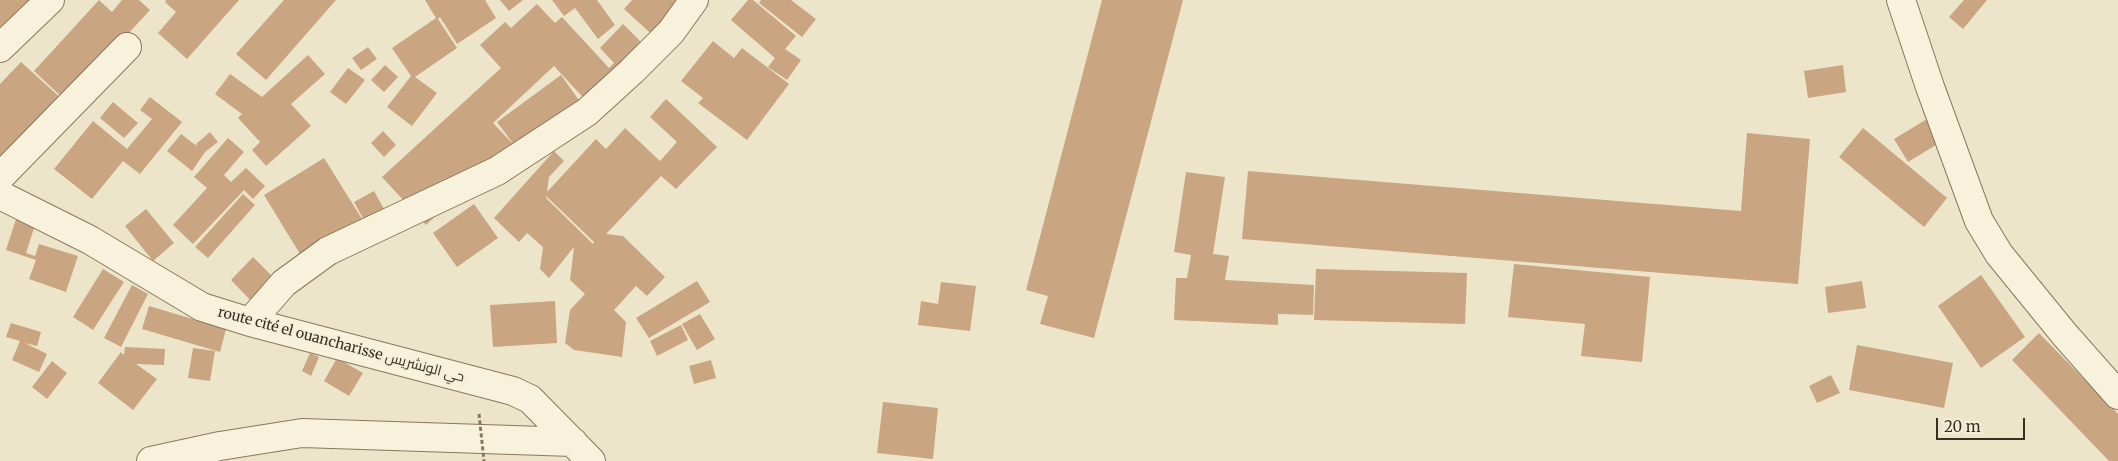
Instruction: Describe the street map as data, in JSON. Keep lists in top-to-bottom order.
{
  "streets": {
    "street": ["route cité el ouancharisse حي الونشريس"]
  },
  "scale_bar": "20 m"
}
